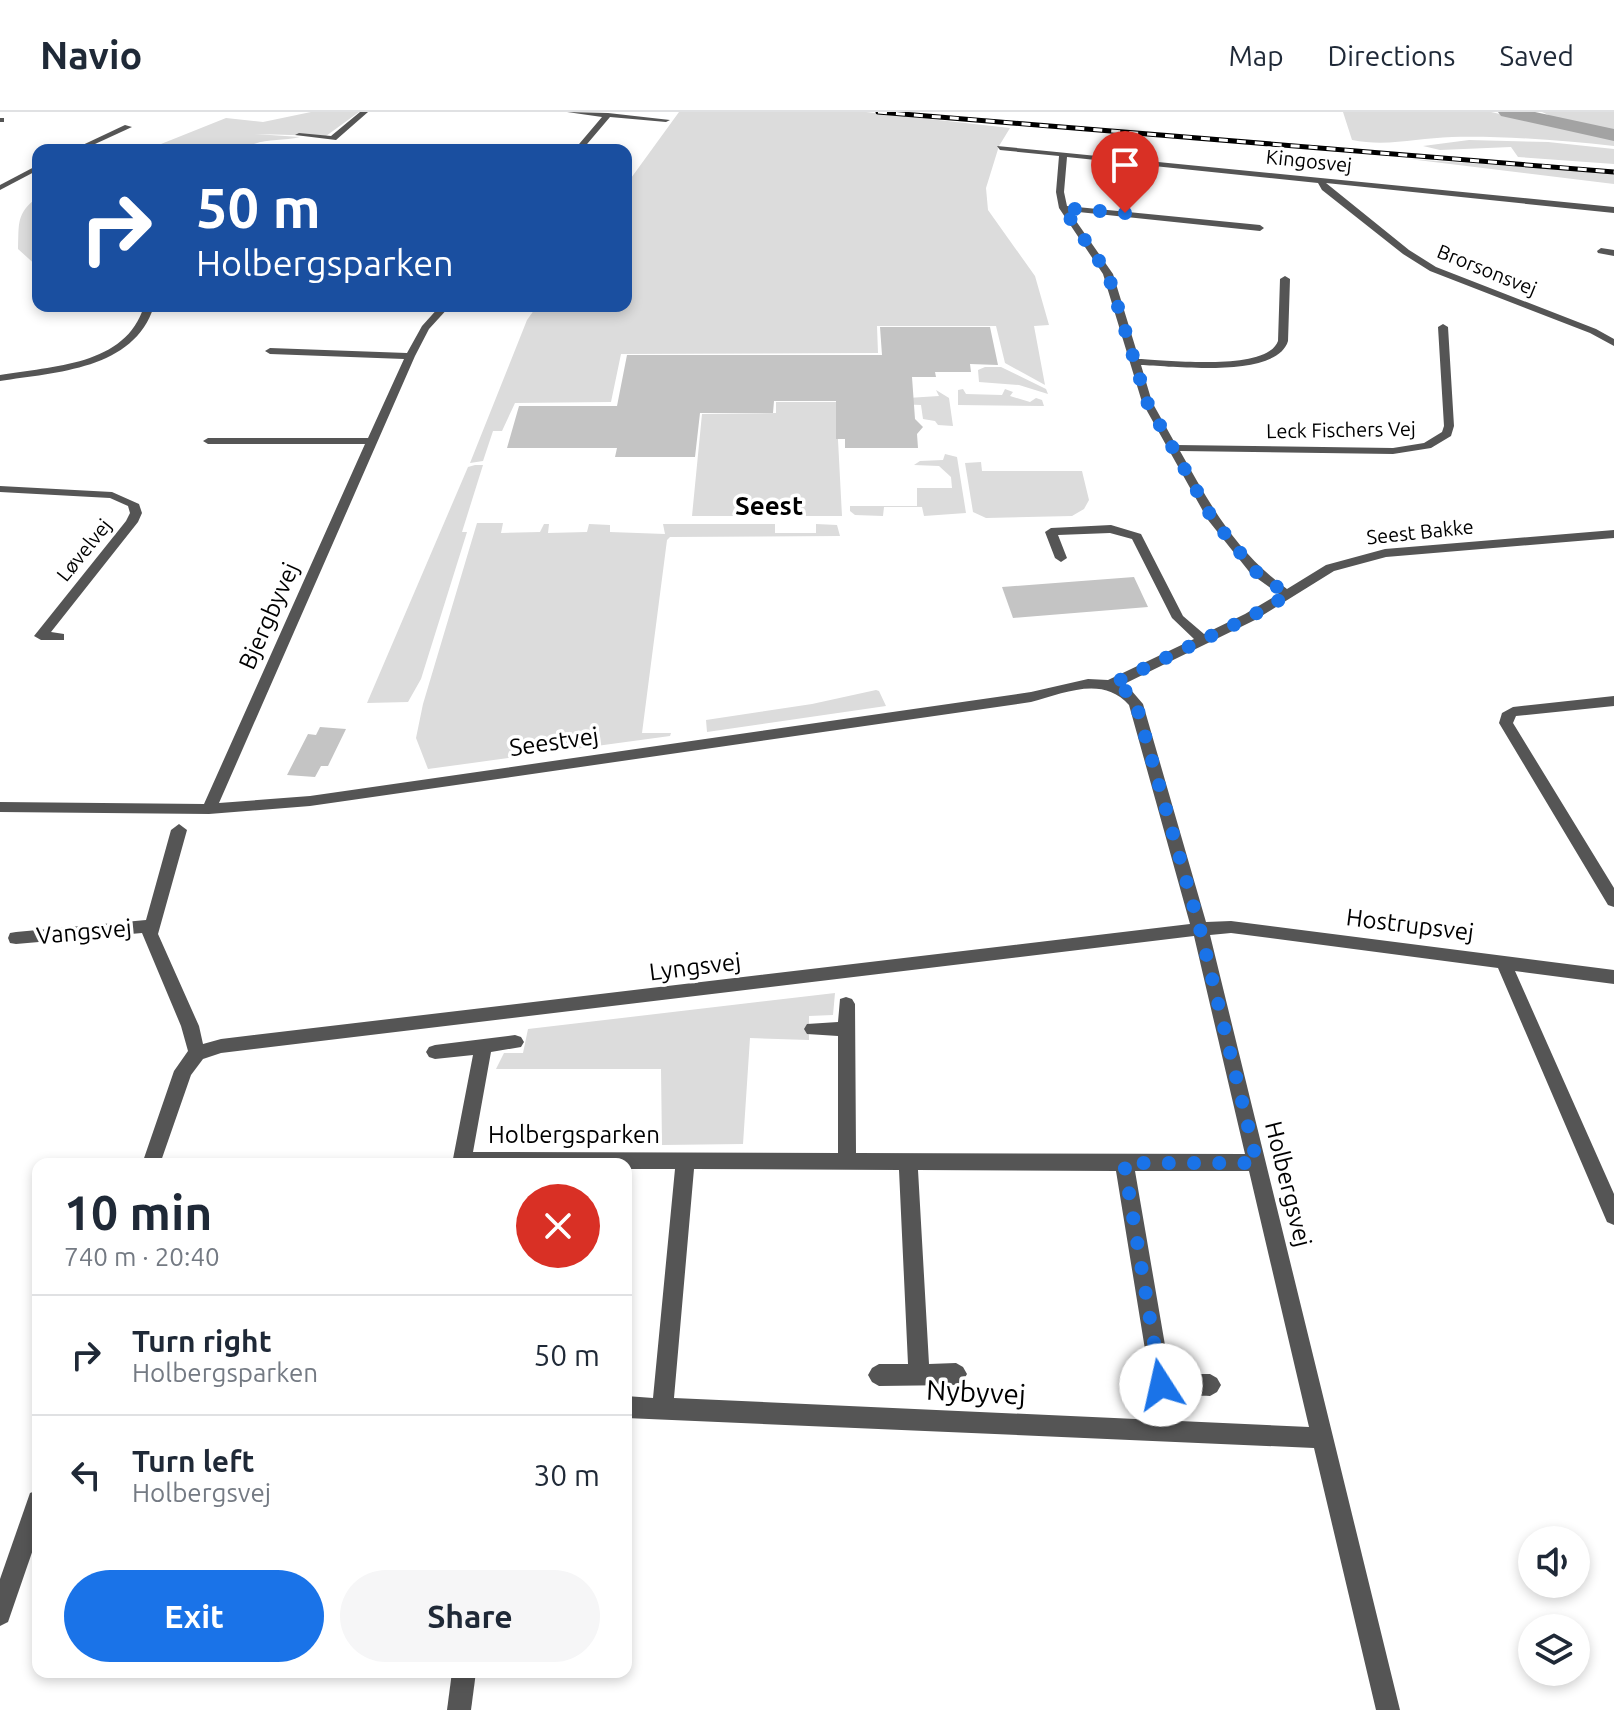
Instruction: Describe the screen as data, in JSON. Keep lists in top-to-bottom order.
{
  "streets": {
    "street": [
      "Kingosvej",
      "Brorsonsvej",
      "Leck Fischers Vej",
      "Seest Bakke",
      "Løvelvej",
      "Bjergbyvej",
      "Seestvej",
      "Hostrupsvej",
      "Vangsvej",
      "Lyngsvej",
      "Holbergsparken",
      "Holbergsvej",
      "Nybyvej"
    ]
  },
  "crossings": [
    ["Kingosvej", "Brorsonsvej"],
    ["Seest Bakke", "Seestvej"],
    ["Seest Bakke", "Holbergsvej"],
    ["Bjergbyvej", "Seestvej"],
    ["Seestvej", "Holbergsvej"],
    ["Hostrupsvej", "Lyngsvej"],
    ["Hostrupsvej", "Holbergsvej"],
    ["Vangsvej", "Lyngsvej"],
    ["Lyngsvej", "Holbergsvej"],
    ["Holbergsparken", "Holbergsvej"],
    ["Holbergsparken", "Nybyvej"],
    ["Holbergsvej", "Nybyvej"]
  ],
  "districts": ["Seest"],
  "page": {
    "header": "Navio",
    "nav": ["Map", "Directions", "Saved"],
    "turn": ["50 m", "Holbergsparken"],
    "heading": ["10 min", "740 m · 20:40"],
    "list": [
      {
        "name": "Turn right",
        "note": "Holbergsparken",
        "value": "50 m"
      },
      {
        "name": "Turn left",
        "note": "Holbergsvej",
        "value": "30 m"
      }
    ],
    "buttons": ["Exit", "Share"]
  }
}
